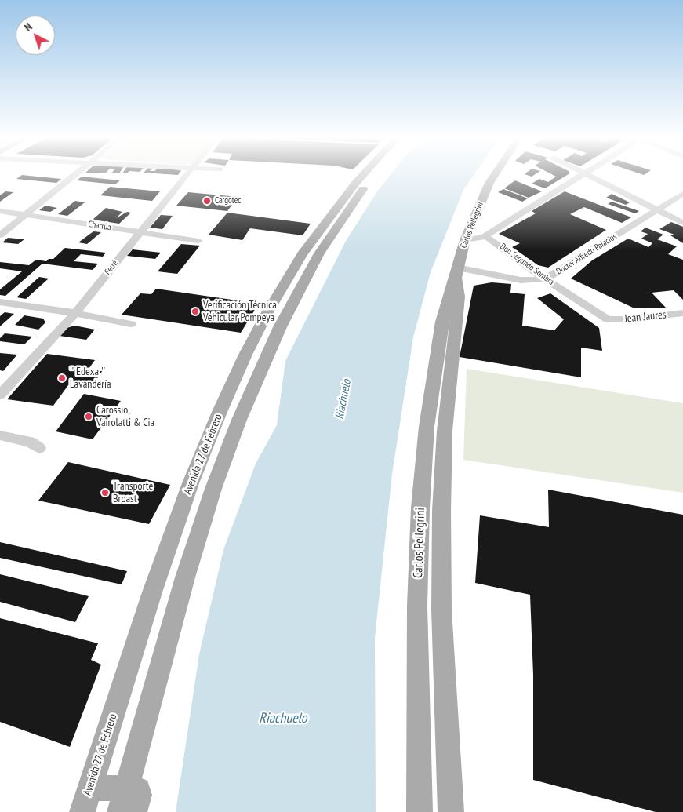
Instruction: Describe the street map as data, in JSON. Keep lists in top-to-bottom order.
{
  "streets": {
    "main road": ["Carlos Pellegrini", "Avenida 27 de Febrero"],
    "street": [
      "Charrúa",
      "Doctor Alfredo Palacios",
      "Don Segundo Sombra",
      "Ferré",
      "Jean Jaures"
    ]
  },
  "crossings": [
    ["Carlos Pellegrini", "Doctor Alfredo Palacios"],
    ["Charrúa", "Ferré"],
    ["Doctor Alfredo Palacios", "Don Segundo Sombra"],
    ["Don Segundo Sombra", "Jean Jaures"]
  ],
  "water": ["Riachuelo"],
  "places": [
    "Cargotec",
    "Verificación Técnica Vehicular Pompeya",
    "'' Edexa '' Lavandería",
    "Carossio, Vairolatti & Cia",
    "Transporte Broast"
  ],
  "north": "top left"
}
